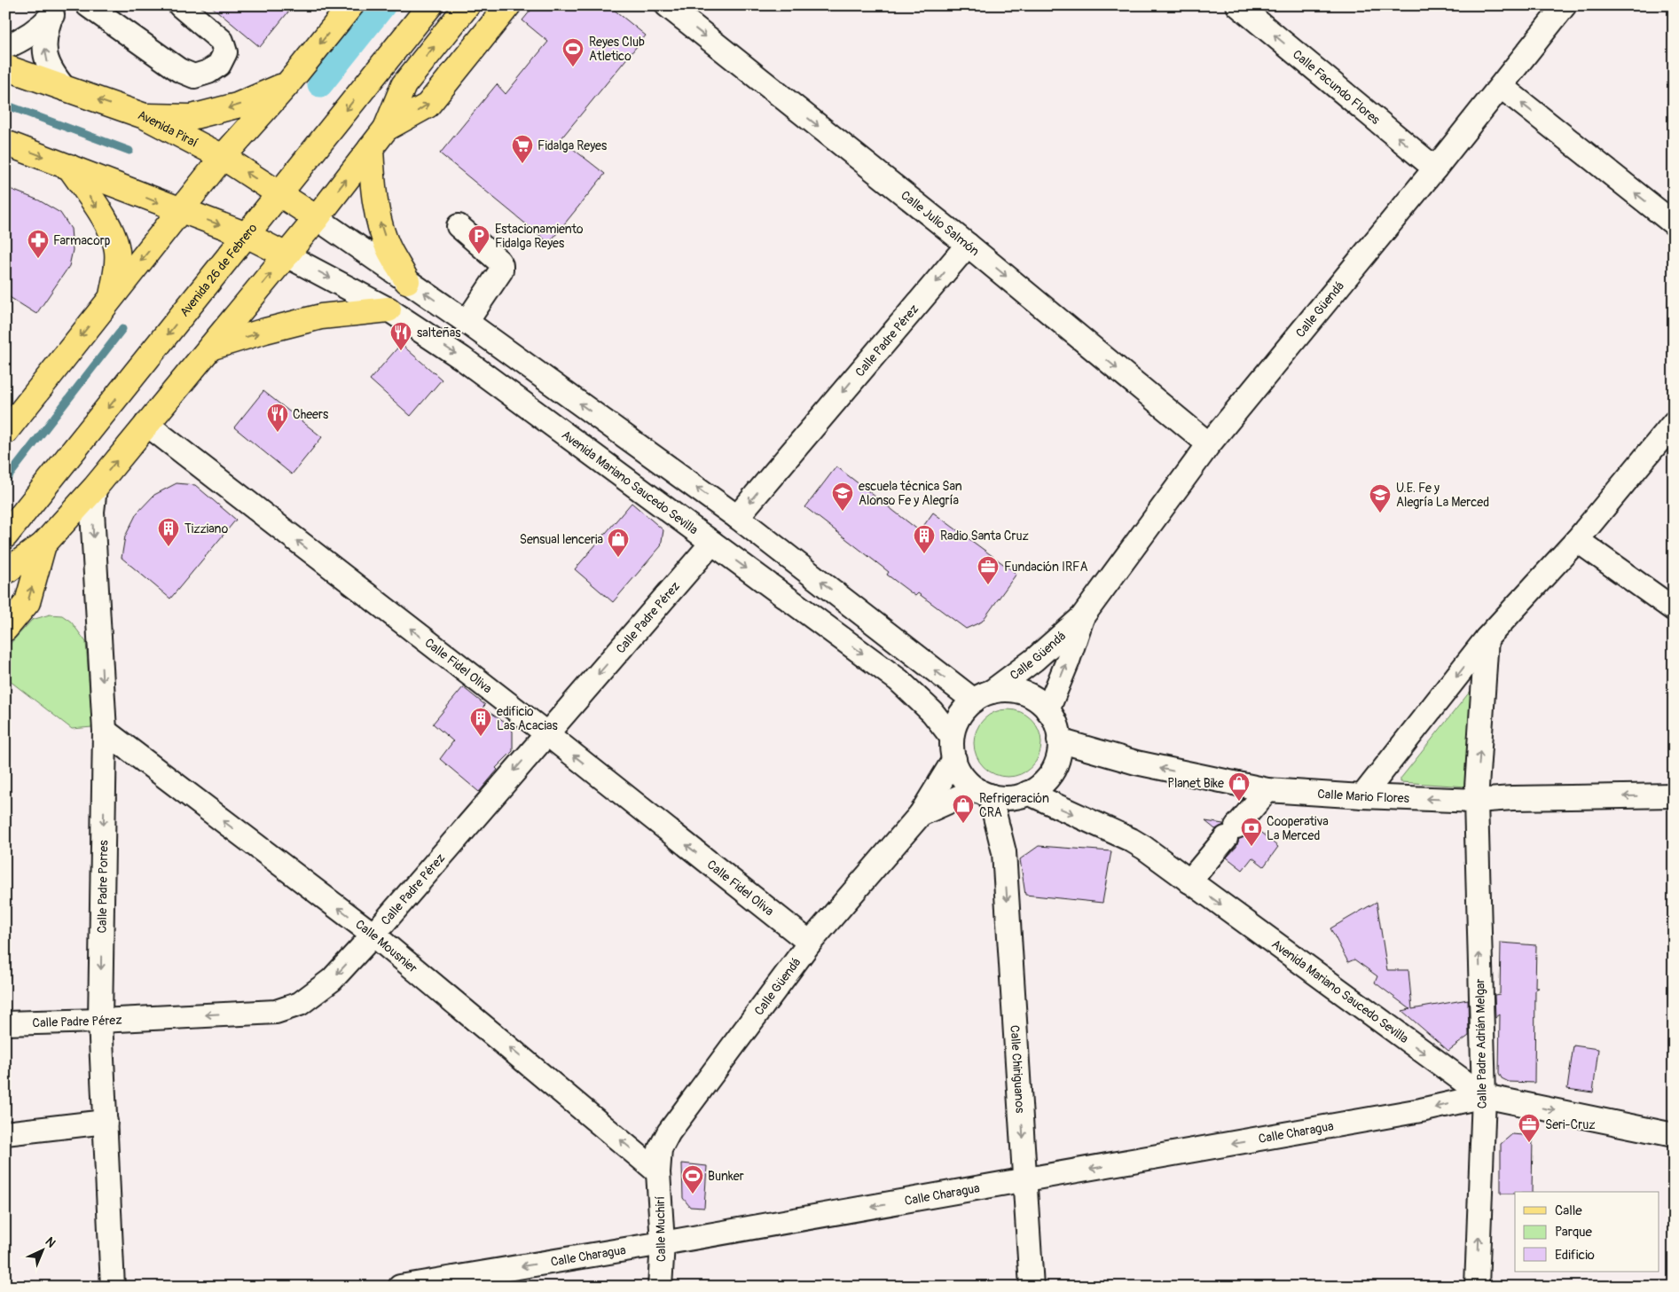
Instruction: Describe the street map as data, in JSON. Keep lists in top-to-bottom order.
{
  "streets": {
    "main road": ["Avenida Piraí", "Avenida 26 de Febrero"],
    "street": [
      "Calle Facundo Flores",
      "Calle Julio Salmón",
      "Calle Güendá",
      "Calle Padre Pérez",
      "Avenida Mariano Saucedo Sevilla",
      "Calle Fidel Oliva",
      "Calle Mario Flores",
      "Calle Padre Porres",
      "Calle Mousnier",
      "Calle Padre Adrián Melgar",
      "Calle Chiriguanos",
      "Calle Charagua",
      "Calle Muchirí"
    ]
  },
  "crossings": [
    ["Calle Facundo Flores", "Calle Güendá"],
    ["Avenida Piraí", "Avenida 26 de Febrero"],
    ["Calle Julio Salmón", "Calle Güendá"],
    ["Calle Julio Salmón", "Calle Padre Pérez"],
    ["Calle Güendá", "Avenida Mariano Saucedo Sevilla"],
    ["Calle Güendá", "Calle Fidel Oliva"],
    ["Calle Güendá", "Calle Mario Flores"],
    ["Calle Güendá", "Calle Mousnier"],
    ["Calle Güendá", "Calle Chiriguanos"],
    ["Calle Güendá", "Calle Muchirí"],
    ["Calle Padre Pérez", "Avenida Mariano Saucedo Sevilla"],
    ["Calle Padre Pérez", "Calle Fidel Oliva"],
    ["Calle Padre Pérez", "Calle Padre Porres"],
    ["Calle Padre Pérez", "Calle Mousnier"],
    ["Avenida Mariano Saucedo Sevilla", "Calle Mario Flores"],
    ["Avenida Mariano Saucedo Sevilla", "Calle Padre Adrián Melgar"],
    ["Avenida Mariano Saucedo Sevilla", "Calle Chiriguanos"],
    ["Avenida Mariano Saucedo Sevilla", "Calle Charagua"],
    ["Calle Mario Flores", "Calle Padre Adrián Melgar"],
    ["Calle Mario Flores", "Calle Chiriguanos"],
    ["Calle Padre Porres", "Calle Mousnier"],
    ["Calle Mousnier", "Calle Muchirí"],
    ["Calle Padre Adrián Melgar", "Calle Charagua"],
    ["Calle Chiriguanos", "Calle Charagua"],
    ["Calle Charagua", "Calle Muchirí"]
  ],
  "one_way": [
    "Calle Facundo Flores",
    "Calle Julio Salmón",
    "Calle Padre Pérez",
    "Calle Fidel Oliva",
    "Calle Mario Flores",
    "Calle Padre Porres",
    "Calle Mousnier",
    "Calle Padre Adrián Melgar",
    "Calle Chiriguanos",
    "Calle Charagua"
  ],
  "places": {
    "sports": ["Reyes Club Atletico", "Bunker"],
    "supermarket": ["Fidalga Reyes"],
    "parking": ["Estacionamiento Fidalga Reyes"],
    "pharmacy": ["Farmacorp"],
    "restaurant": ["salteñas", "Cheers"],
    "school or university": ["escuela técnica San Alonso Fe y Alegría", "U.E. Fe y Alegría La Merced"],
    "building": ["Tizziano", "Radio Santa Cruz", "edificio Las Acacias"],
    "shop": ["Sensual lenceria", "Planet Bike", "Refrigeración CRA"],
    "office": ["Fundación IRFA", "Seri-Cruz"],
    "bank": ["Cooperativa La Merced"]
  },
  "legend": ["Calle", "Parque", "Edificio"],
  "north": "top right"
}
